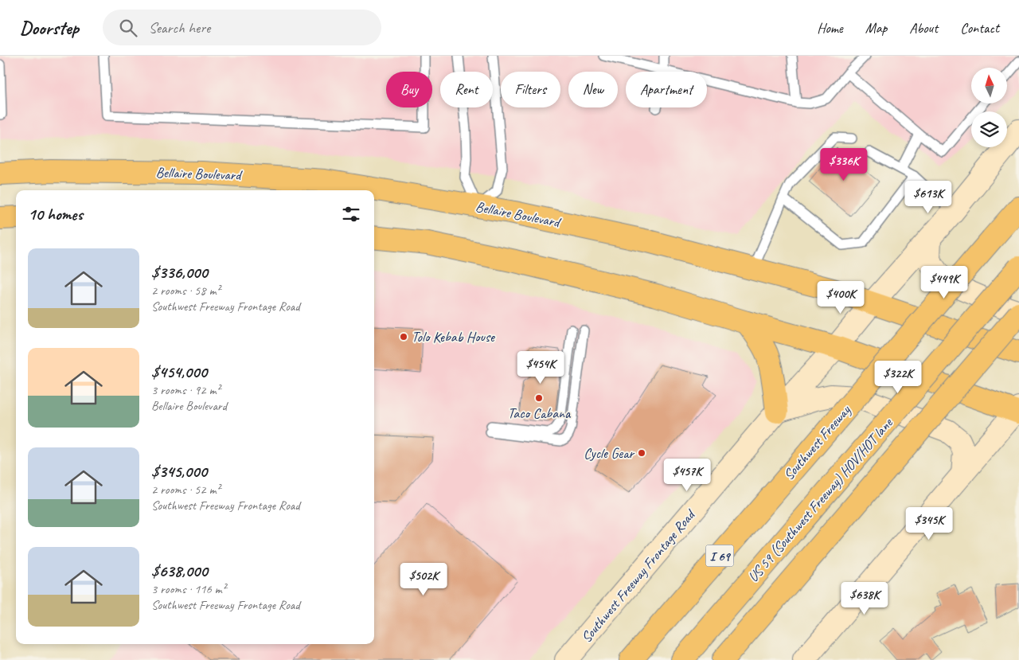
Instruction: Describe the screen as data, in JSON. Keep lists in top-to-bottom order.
{
  "streets": {
    "main road": [
      "Bellaire Boulevard",
      "Southwest Freeway",
      "US 59 (Southwest Freeway) HOV/HOT lane",
      "I 69",
      "Southwest Freeway Frontage Road"
    ]
  },
  "crossings": [
    ["Bellaire Boulevard", "Southwest Freeway Frontage Road"]
  ],
  "places": ["Tolo Kebab House", "Taco Cabana", "Cycle Gear"],
  "north": "top",
  "page": {
    "header": "Doorstep",
    "search": "Search here",
    "nav": [
      "Home",
      "Map",
      "About",
      "Contact"
    ],
    "chip": [
      "Buy",
      "Rent",
      "Filters",
      "New",
      "Apartment"
    ],
    "price": [
      "$336K",
      "$613K",
      "$449K",
      "$400K",
      "$454K",
      "$322K",
      "$457K",
      "$345K",
      "$502K",
      "$638K"
    ],
    "heading": "10 homes",
    "list": [
      {
        "name": "$336,000",
        "note": "2 rooms · 58 m² · Southwest Freeway Frontage Road"
      },
      {
        "name": "$454,000",
        "note": "3 rooms · 92 m² · Bellaire Boulevard"
      },
      {
        "name": "$345,000",
        "note": "2 rooms · 52 m² · Southwest Freeway Frontage Road"
      },
      {
        "name": "$638,000",
        "note": "3 rooms · 116 m² · Southwest Freeway Frontage Road"
      }
    ]
  }
}
